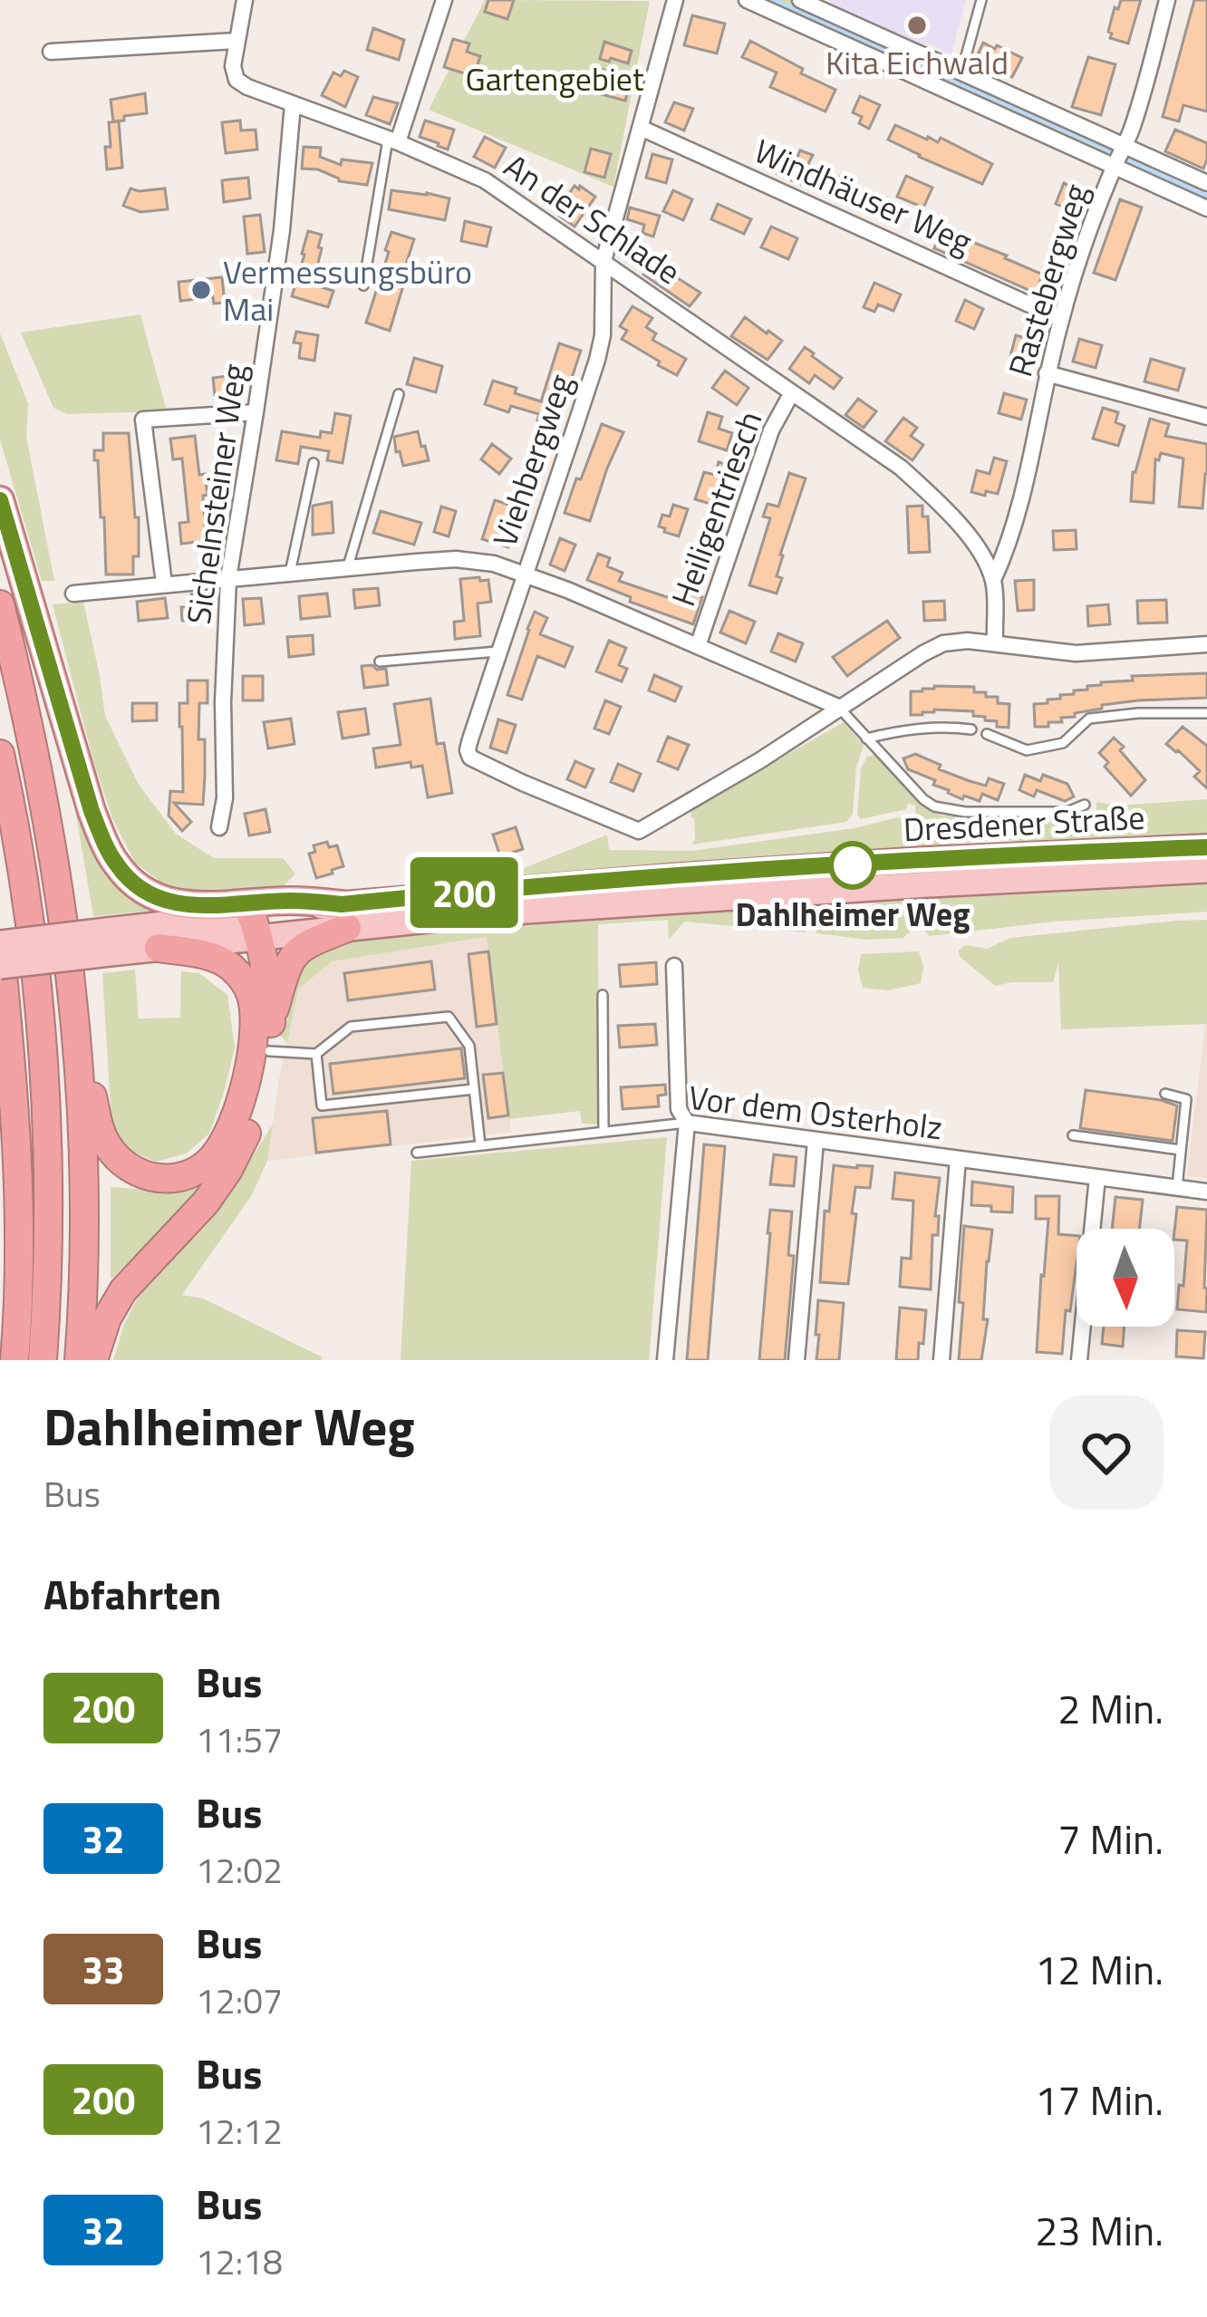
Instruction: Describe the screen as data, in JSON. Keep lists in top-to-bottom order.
{
  "streets": {
    "main road": ["Dresdener Straße"],
    "street": [
      "Windhäuser Weg",
      "An der Schlade",
      "Rastebergweg",
      "Viehbergweg",
      "Sichelnsteiner Weg",
      "Heiligentriesch",
      "Vor dem Osterholz"
    ]
  },
  "crossings": [
    ["Windhäuser Weg", "Rastebergweg"],
    ["Windhäuser Weg", "Viehbergweg"],
    ["An der Schlade", "Rastebergweg"],
    ["An der Schlade", "Viehbergweg"],
    ["An der Schlade", "Sichelnsteiner Weg"],
    ["An der Schlade", "Heiligentriesch"]
  ],
  "parks": ["Gartengebiet"],
  "places": ["Kita Eichwald", "Vermessungsbüro Mai", "Dahlheimer Weg"],
  "lines": ["bus line 200"],
  "north": "bottom",
  "page": {
    "on_map": "200",
    "heading": [
      ["Dahlheimer Weg", "Bus"],
      "Abfahrten"
    ],
    "list": [
      {
        "mark": "200",
        "name": "Bus",
        "note": "11:57",
        "value": "2 Min."
      },
      {
        "mark": "32",
        "name": "Bus",
        "note": "12:02",
        "value": "7 Min."
      },
      {
        "mark": "33",
        "name": "Bus",
        "note": "12:07",
        "value": "12 Min."
      },
      {
        "mark": "200",
        "name": "Bus",
        "note": "12:12",
        "value": "17 Min."
      },
      {
        "mark": "32",
        "name": "Bus",
        "note": "12:18",
        "value": "23 Min."
      }
    ]
  }
}
